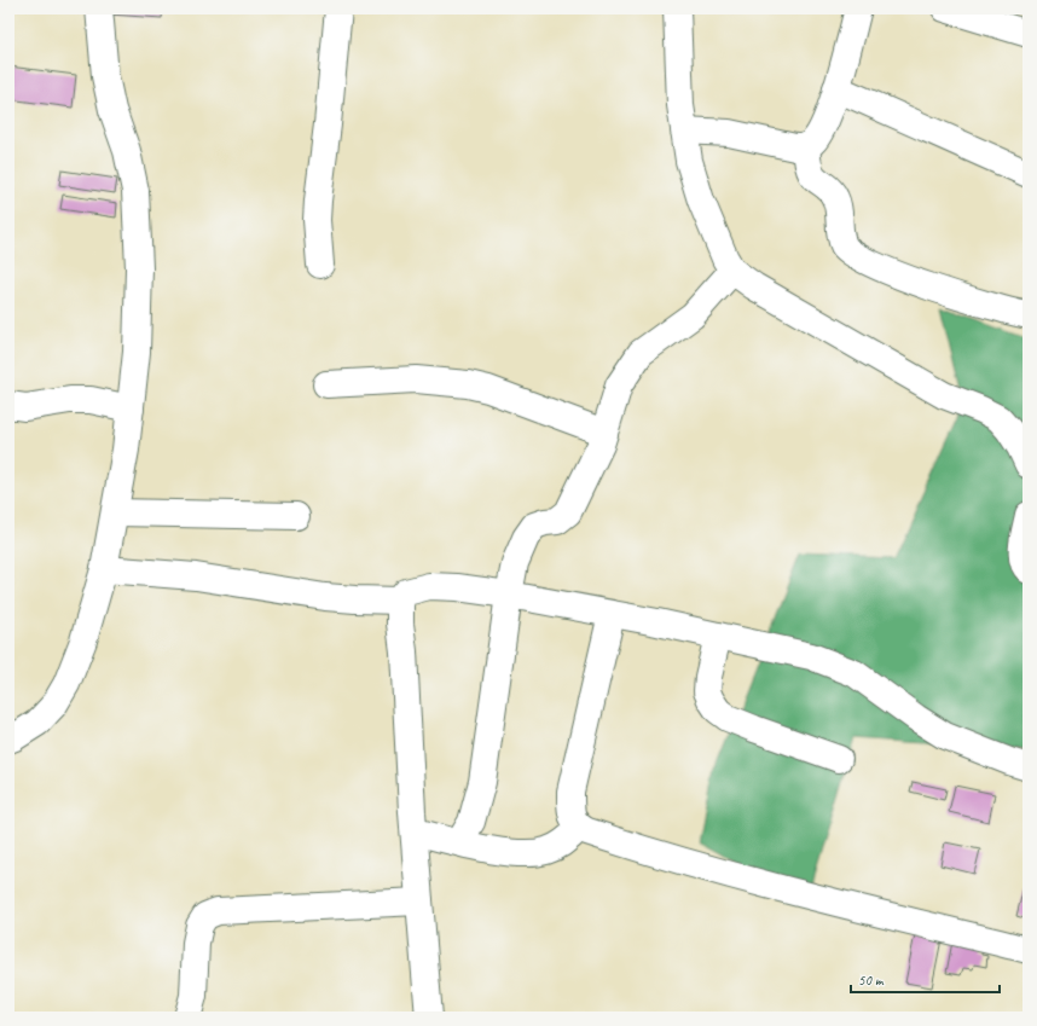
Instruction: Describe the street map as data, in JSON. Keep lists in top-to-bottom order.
{
  "scale_bar": "50 m"
}
